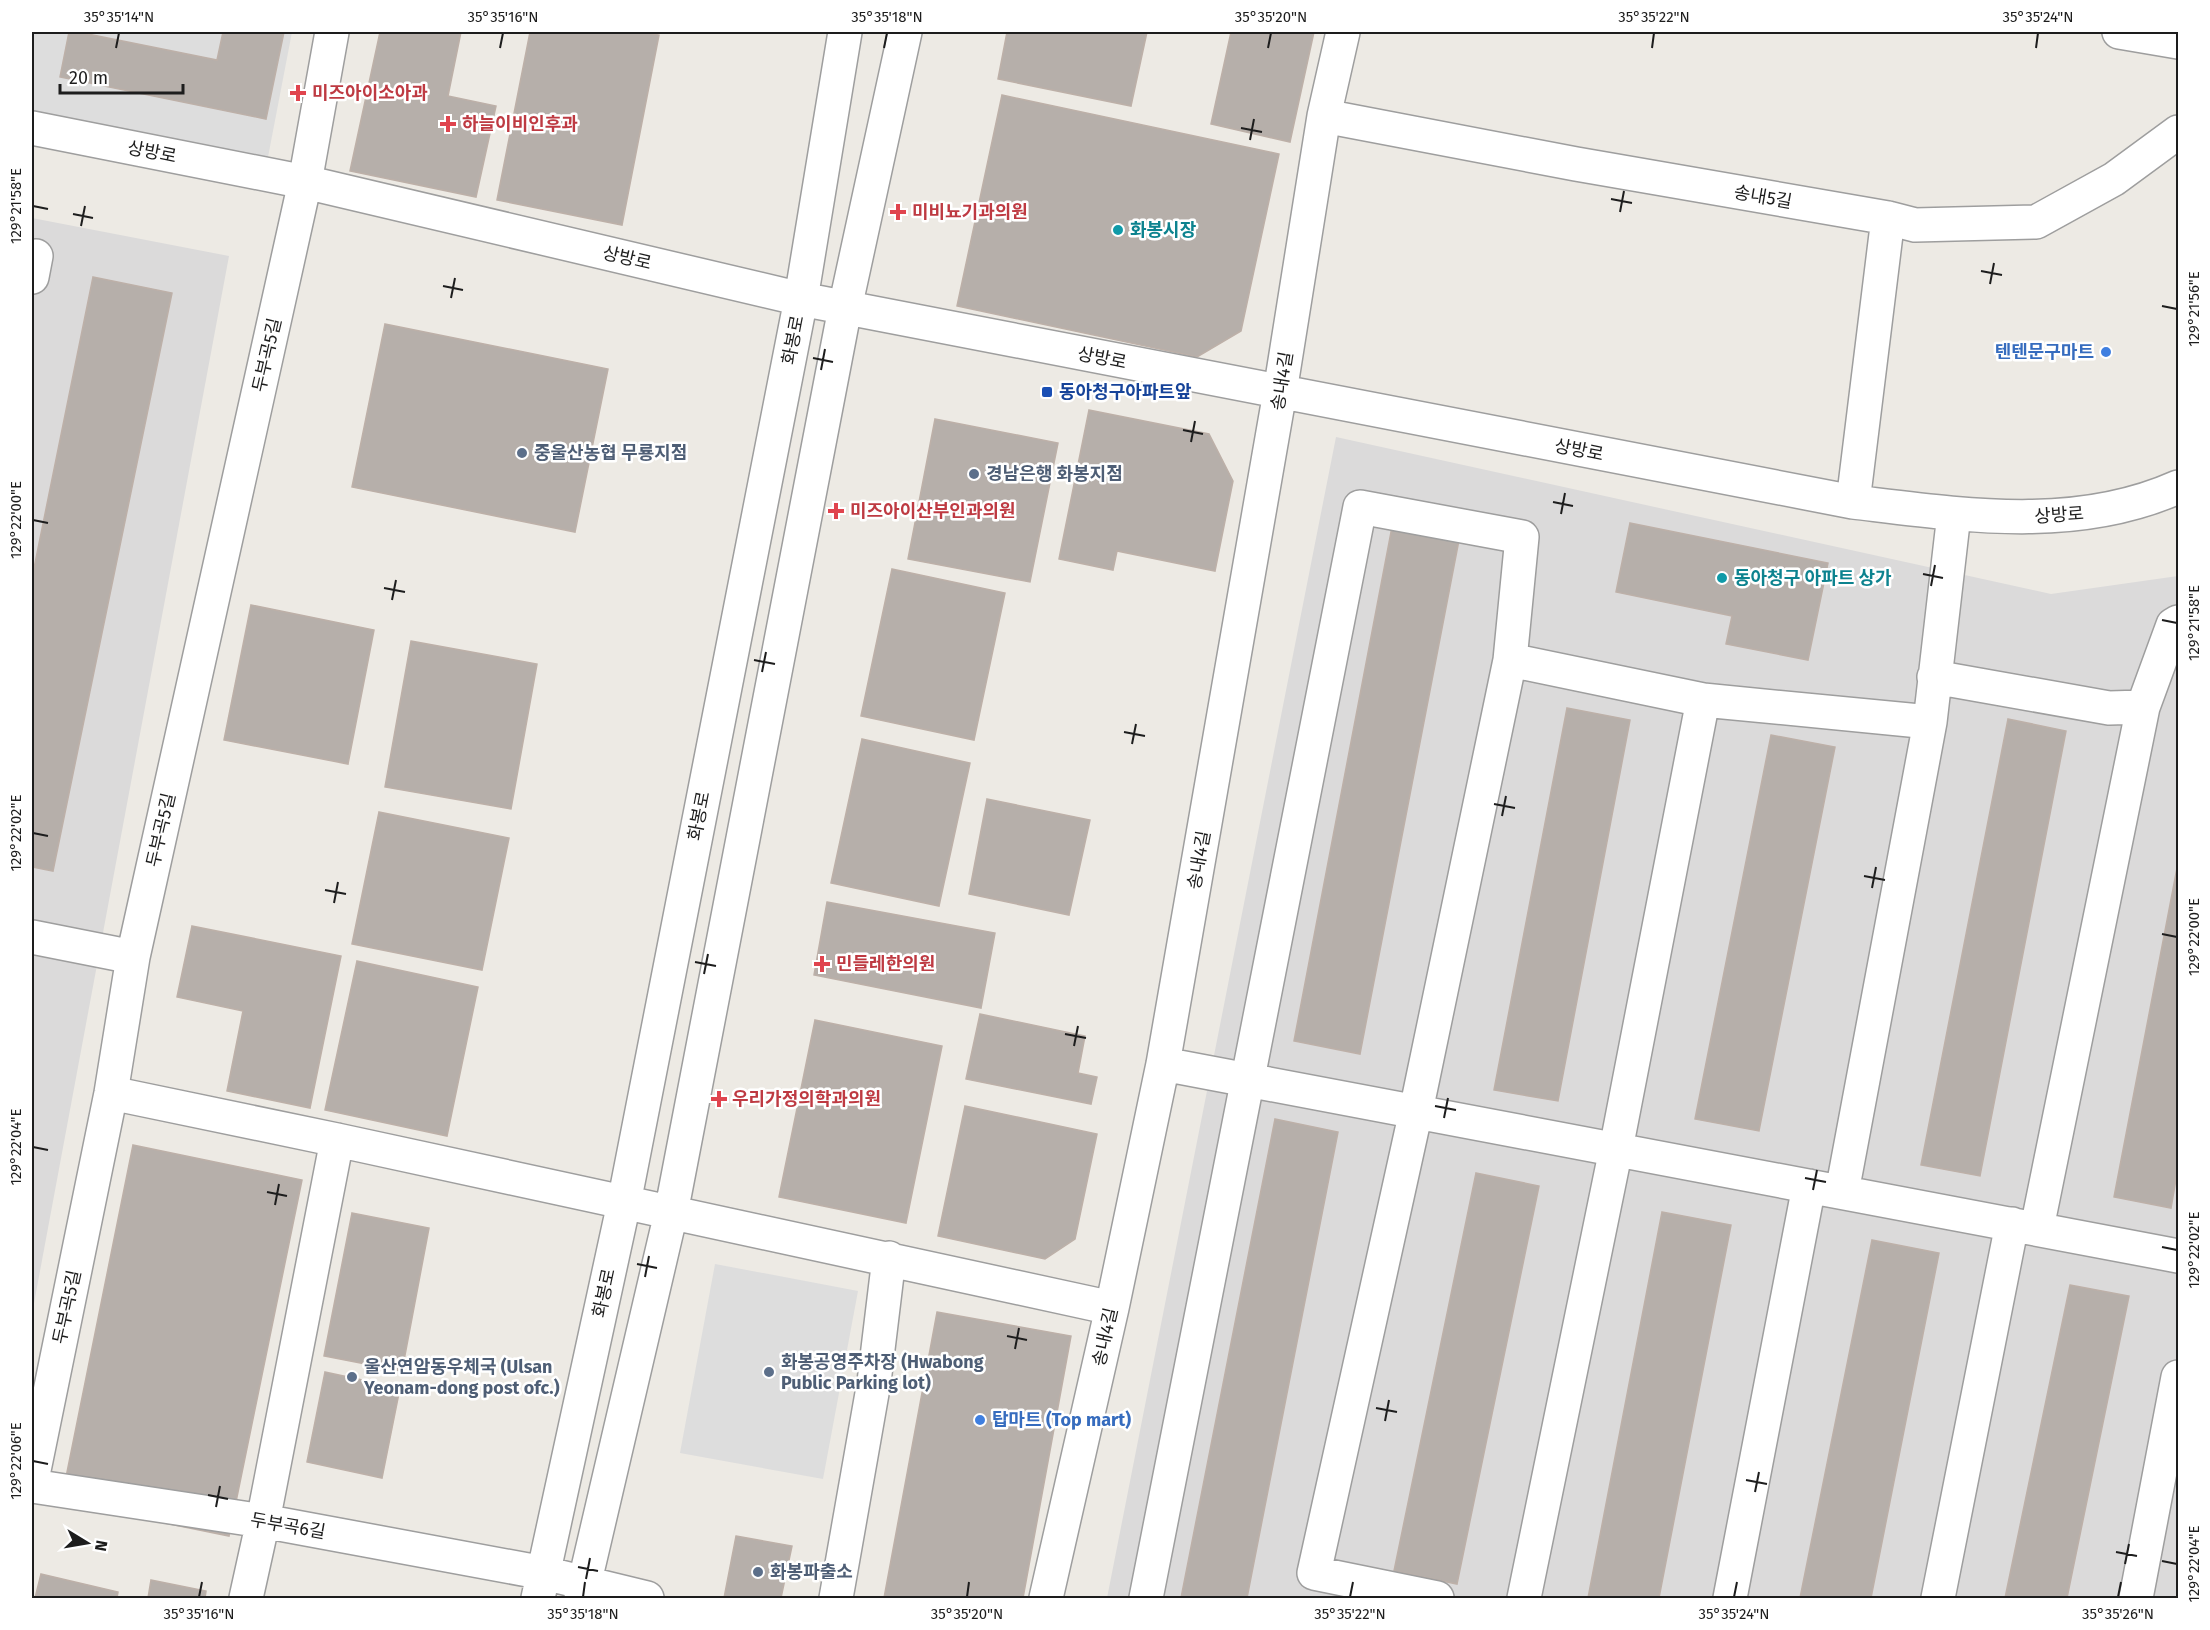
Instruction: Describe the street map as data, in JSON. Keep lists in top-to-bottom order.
{
  "streets": {
    "street": [
      "상방로",
      "송내5길",
      "화봉로",
      "두부곡5길",
      "송내4길",
      "두부곡6길"
    ]
  },
  "crossings": [
    ["상방로", "화봉로"],
    ["상방로", "두부곡5길"],
    ["상방로", "송내4길"],
    ["송내5길", "송내4길"],
    ["화봉로", "두부곡6길"]
  ],
  "places": {
    "health": [
      "미즈아이소아과",
      "하늘이비인후과",
      "미비뇨기과의원",
      "미즈아이산부인과의원",
      "민들레한의원",
      "우리가정의학과의원"
    ],
    "other": [
      "화봉시장",
      "텐텐문구마트",
      "중울산농협 무룡지점",
      "경남은행 화봉지점",
      "동아청구 아파트 상가",
      "화봉공영주차장 (Hwabong Public Parking lot)",
      "울산연암동우체국 (Ulsan Yeonam-dong post ofc.)",
      "탑마트 (Top mart)",
      "화봉파출소"
    ],
    "transit": ["동아청구아파트앞"]
  },
  "scale_bar": "20 m",
  "north": "right",
  "coordinates": [
    "35°35'14\"N",
    "35°35'16\"N",
    "35°35'18\"N",
    "35°35'20\"N",
    "35°35'22\"N",
    "35°35'24\"N",
    "129°21'58\"E",
    "129°21'56\"E",
    "129°22'00\"E",
    "129°22'02\"E",
    "129°22'04\"E",
    "129°22'06\"E",
    "35°35'26\"N"
  ]
}
